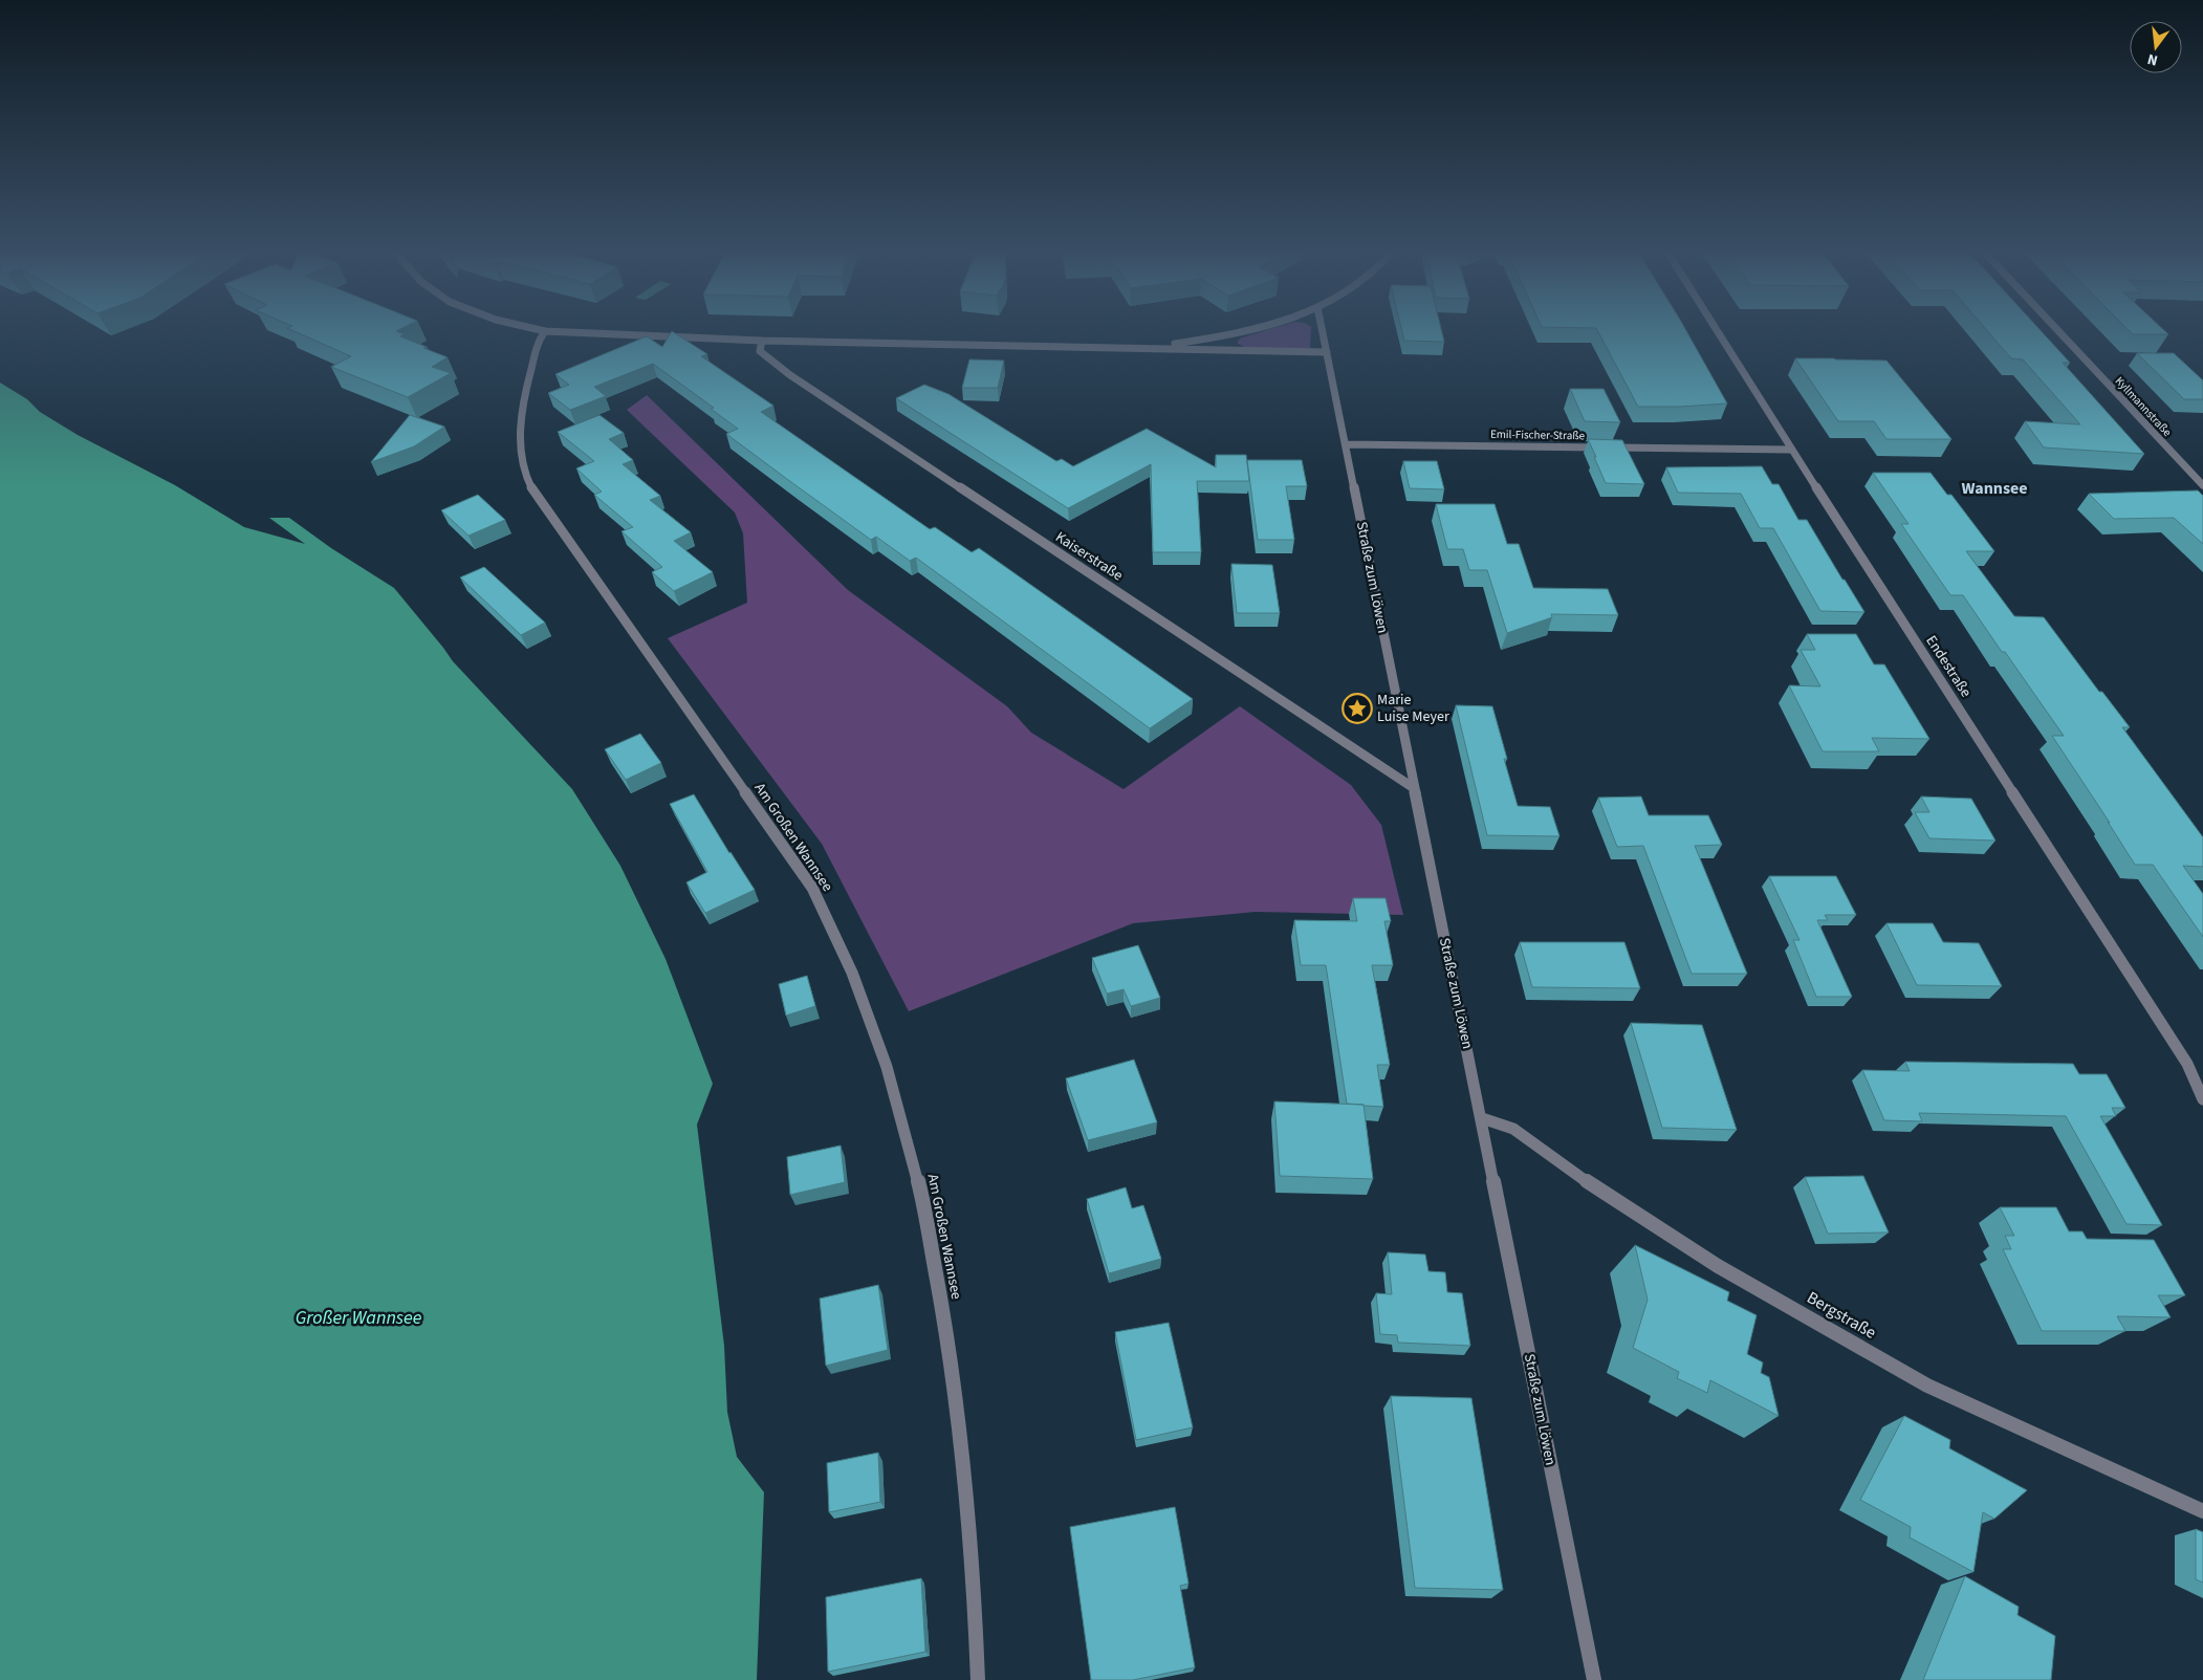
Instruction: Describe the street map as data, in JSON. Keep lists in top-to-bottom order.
{
  "streets": {
    "street": [
      "Kyllmannstraße",
      "Emil-Fischer-Straße",
      "Kaiserstraße",
      "Straße zum Löwen",
      "Endestraße",
      "Am Großen Wannsee",
      "Bergstraße"
    ]
  },
  "crossings": [
    ["Emil-Fischer-Straße", "Straße zum Löwen"],
    ["Emil-Fischer-Straße", "Endestraße"],
    ["Kaiserstraße", "Straße zum Löwen"],
    ["Straße zum Löwen", "Bergstraße"]
  ],
  "districts": ["Wannsee"],
  "water": ["Großer Wannsee"],
  "places": {
    "place": ["Marie Luise Meyer"]
  },
  "north": "bottom"
}
